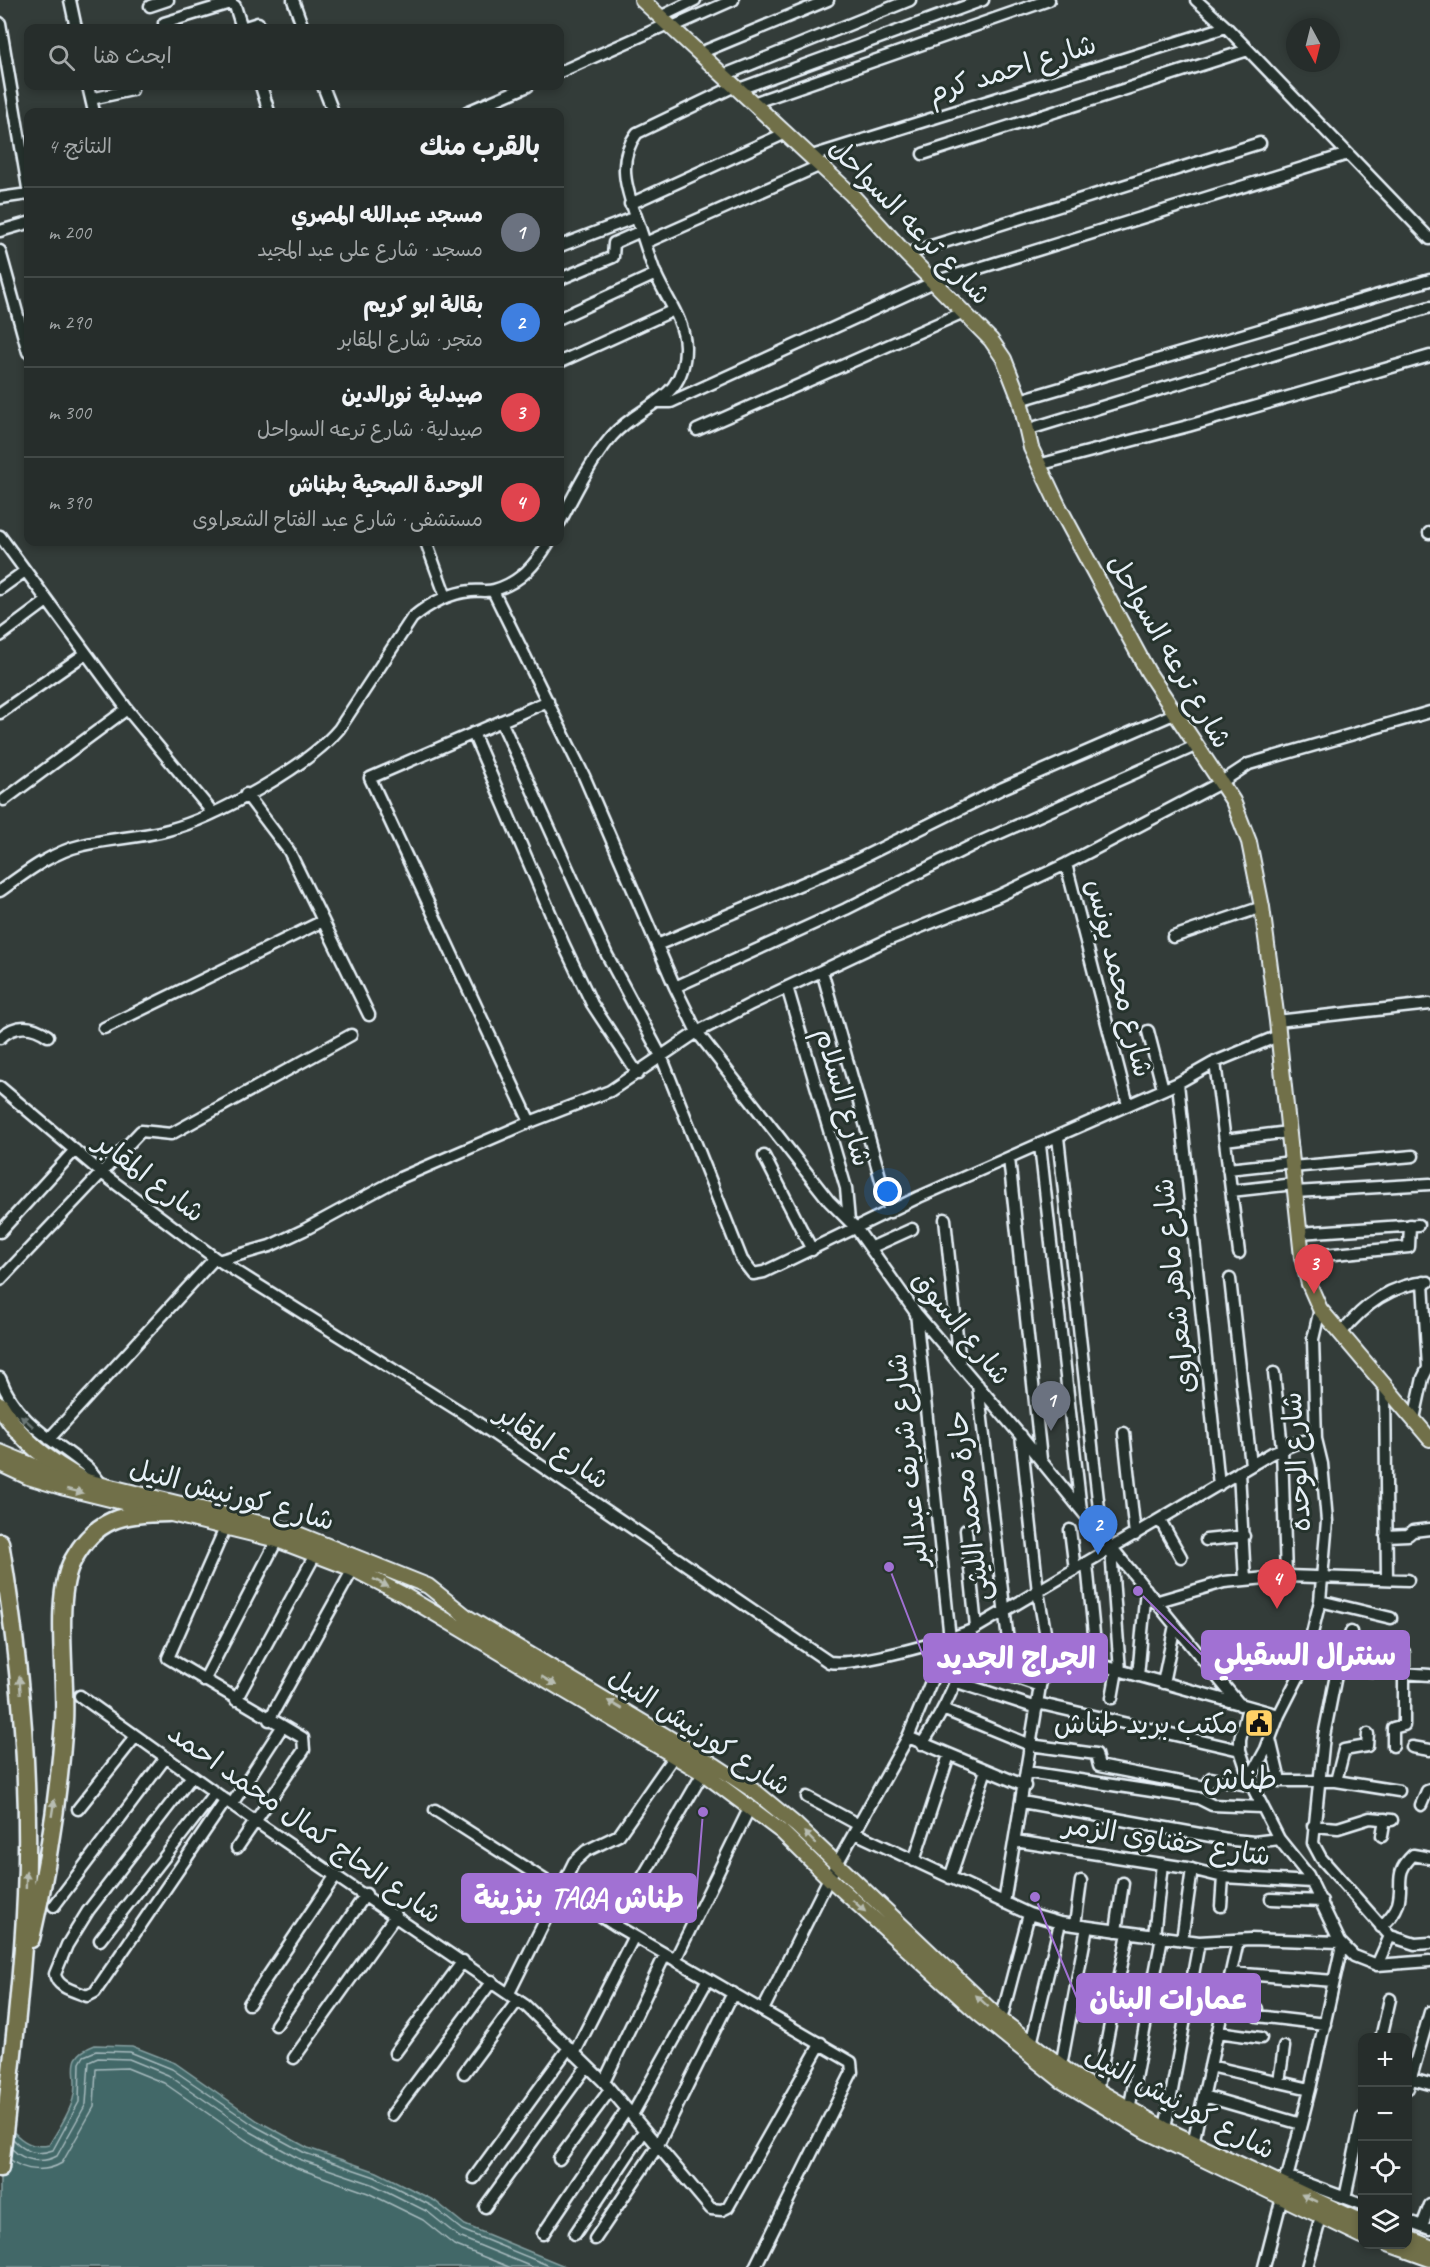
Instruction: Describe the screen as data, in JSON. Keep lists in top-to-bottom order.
{
  "streets": {
    "main road": ["شارع ترعه السواحل", "شارع كورنيش النيل"],
    "street": [
      "شارع احمد كرم",
      "شارع محمد يونس",
      "شارع السلام",
      "شارع المقابر",
      "شارع ماهر شعراوى",
      "شارع السوق",
      "شارع شريف عبدالبر",
      "شارع الوحده",
      "حارة محمد الليثى",
      "شارع الحاج كمال محمد احمد",
      "شارع حفناوى الزمر"
    ]
  },
  "crossings": [
    ["شارع احمد كرم", "شارع ترعه السواحل"],
    ["شارع ترعه السواحل", "شارع الوحده"],
    ["شارع السلام", "شارع السوق"],
    ["شارع المقابر", "شارع ماهر شعراوى"],
    ["شارع المقابر", "شارع السوق"],
    ["شارع المقابر", "شارع شريف عبدالبر"],
    ["شارع المقابر", "شارع الوحده"],
    ["شارع المقابر", "حارة محمد الليثى"],
    ["شارع السوق", "شارع شريف عبدالبر"],
    ["شارع السوق", "حارة محمد الليثى"],
    ["شارع شريف عبدالبر", "شارع كورنيش النيل"]
  ],
  "districts": ["طناش"],
  "places": {
    "other": [
      "الجراج الجديد",
      "سنترال السقيلي",
      "بنزينة TAQA طناش",
      "عمارات البنان"
    ],
    "public building": ["مكتب بريد طناش"]
  },
  "north": "bottom",
  "page": {
    "search": "ابحث هنا",
    "heading": ["بالقرب منك", "النتائج: 4"],
    "list": [
      {
        "mark": "1",
        "name": "مسجد عبدالله المصري",
        "note": "مسجد · شارع على عبد المجيد",
        "value": "200 m"
      },
      {
        "mark": "2",
        "name": "بقالة ابو كريم",
        "note": "متجر · شارع المقابر",
        "value": "290 m"
      },
      {
        "mark": "3",
        "name": "صيدلية نورالدين",
        "note": "صيدلية · شارع ترعه السواحل",
        "value": "300 m"
      },
      {
        "mark": "4",
        "name": "الوحدة الصحية بطناش",
        "note": "مستشفى · شارع عبد الفتاح الشعراوى",
        "value": "390 m"
      }
    ],
    "pins": [
      "3",
      "1",
      "2",
      "4"
    ],
    "map_buttons": ["+", "−"]
  }
}
